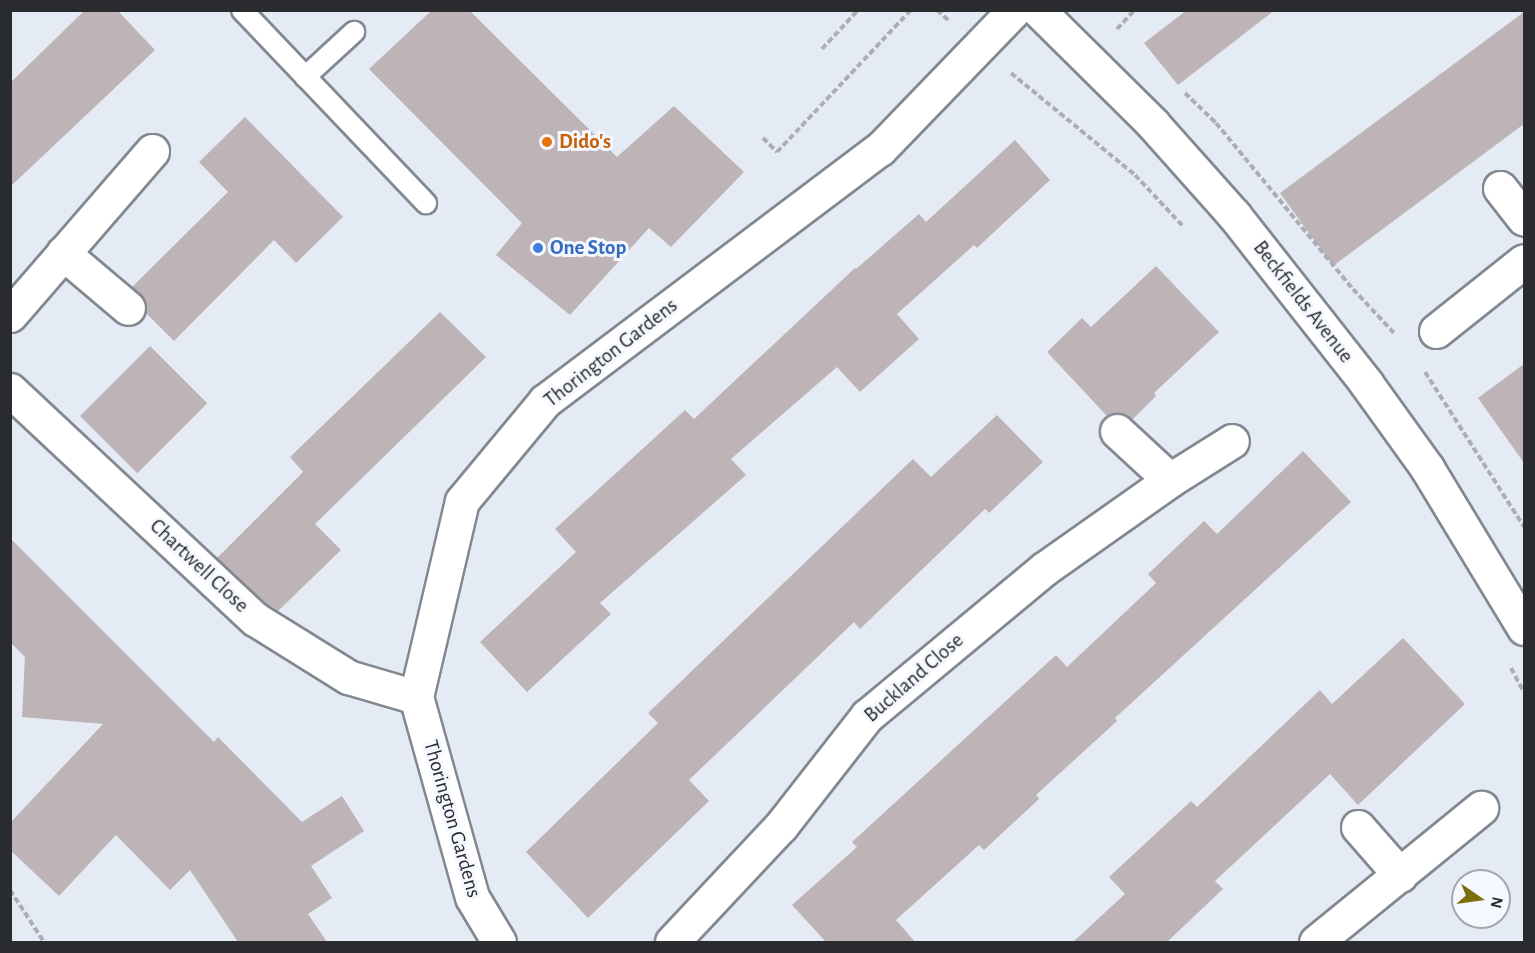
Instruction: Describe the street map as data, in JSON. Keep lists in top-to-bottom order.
{
  "streets": {
    "street": [
      "Beckfields Avenue",
      "Thorington Gardens",
      "Chartwell Close",
      "Buckland Close"
    ]
  },
  "crossings": [
    ["Thorington Gardens", "Chartwell Close"]
  ],
  "places": ["Dido's", "One Stop"],
  "north": "right"
}
